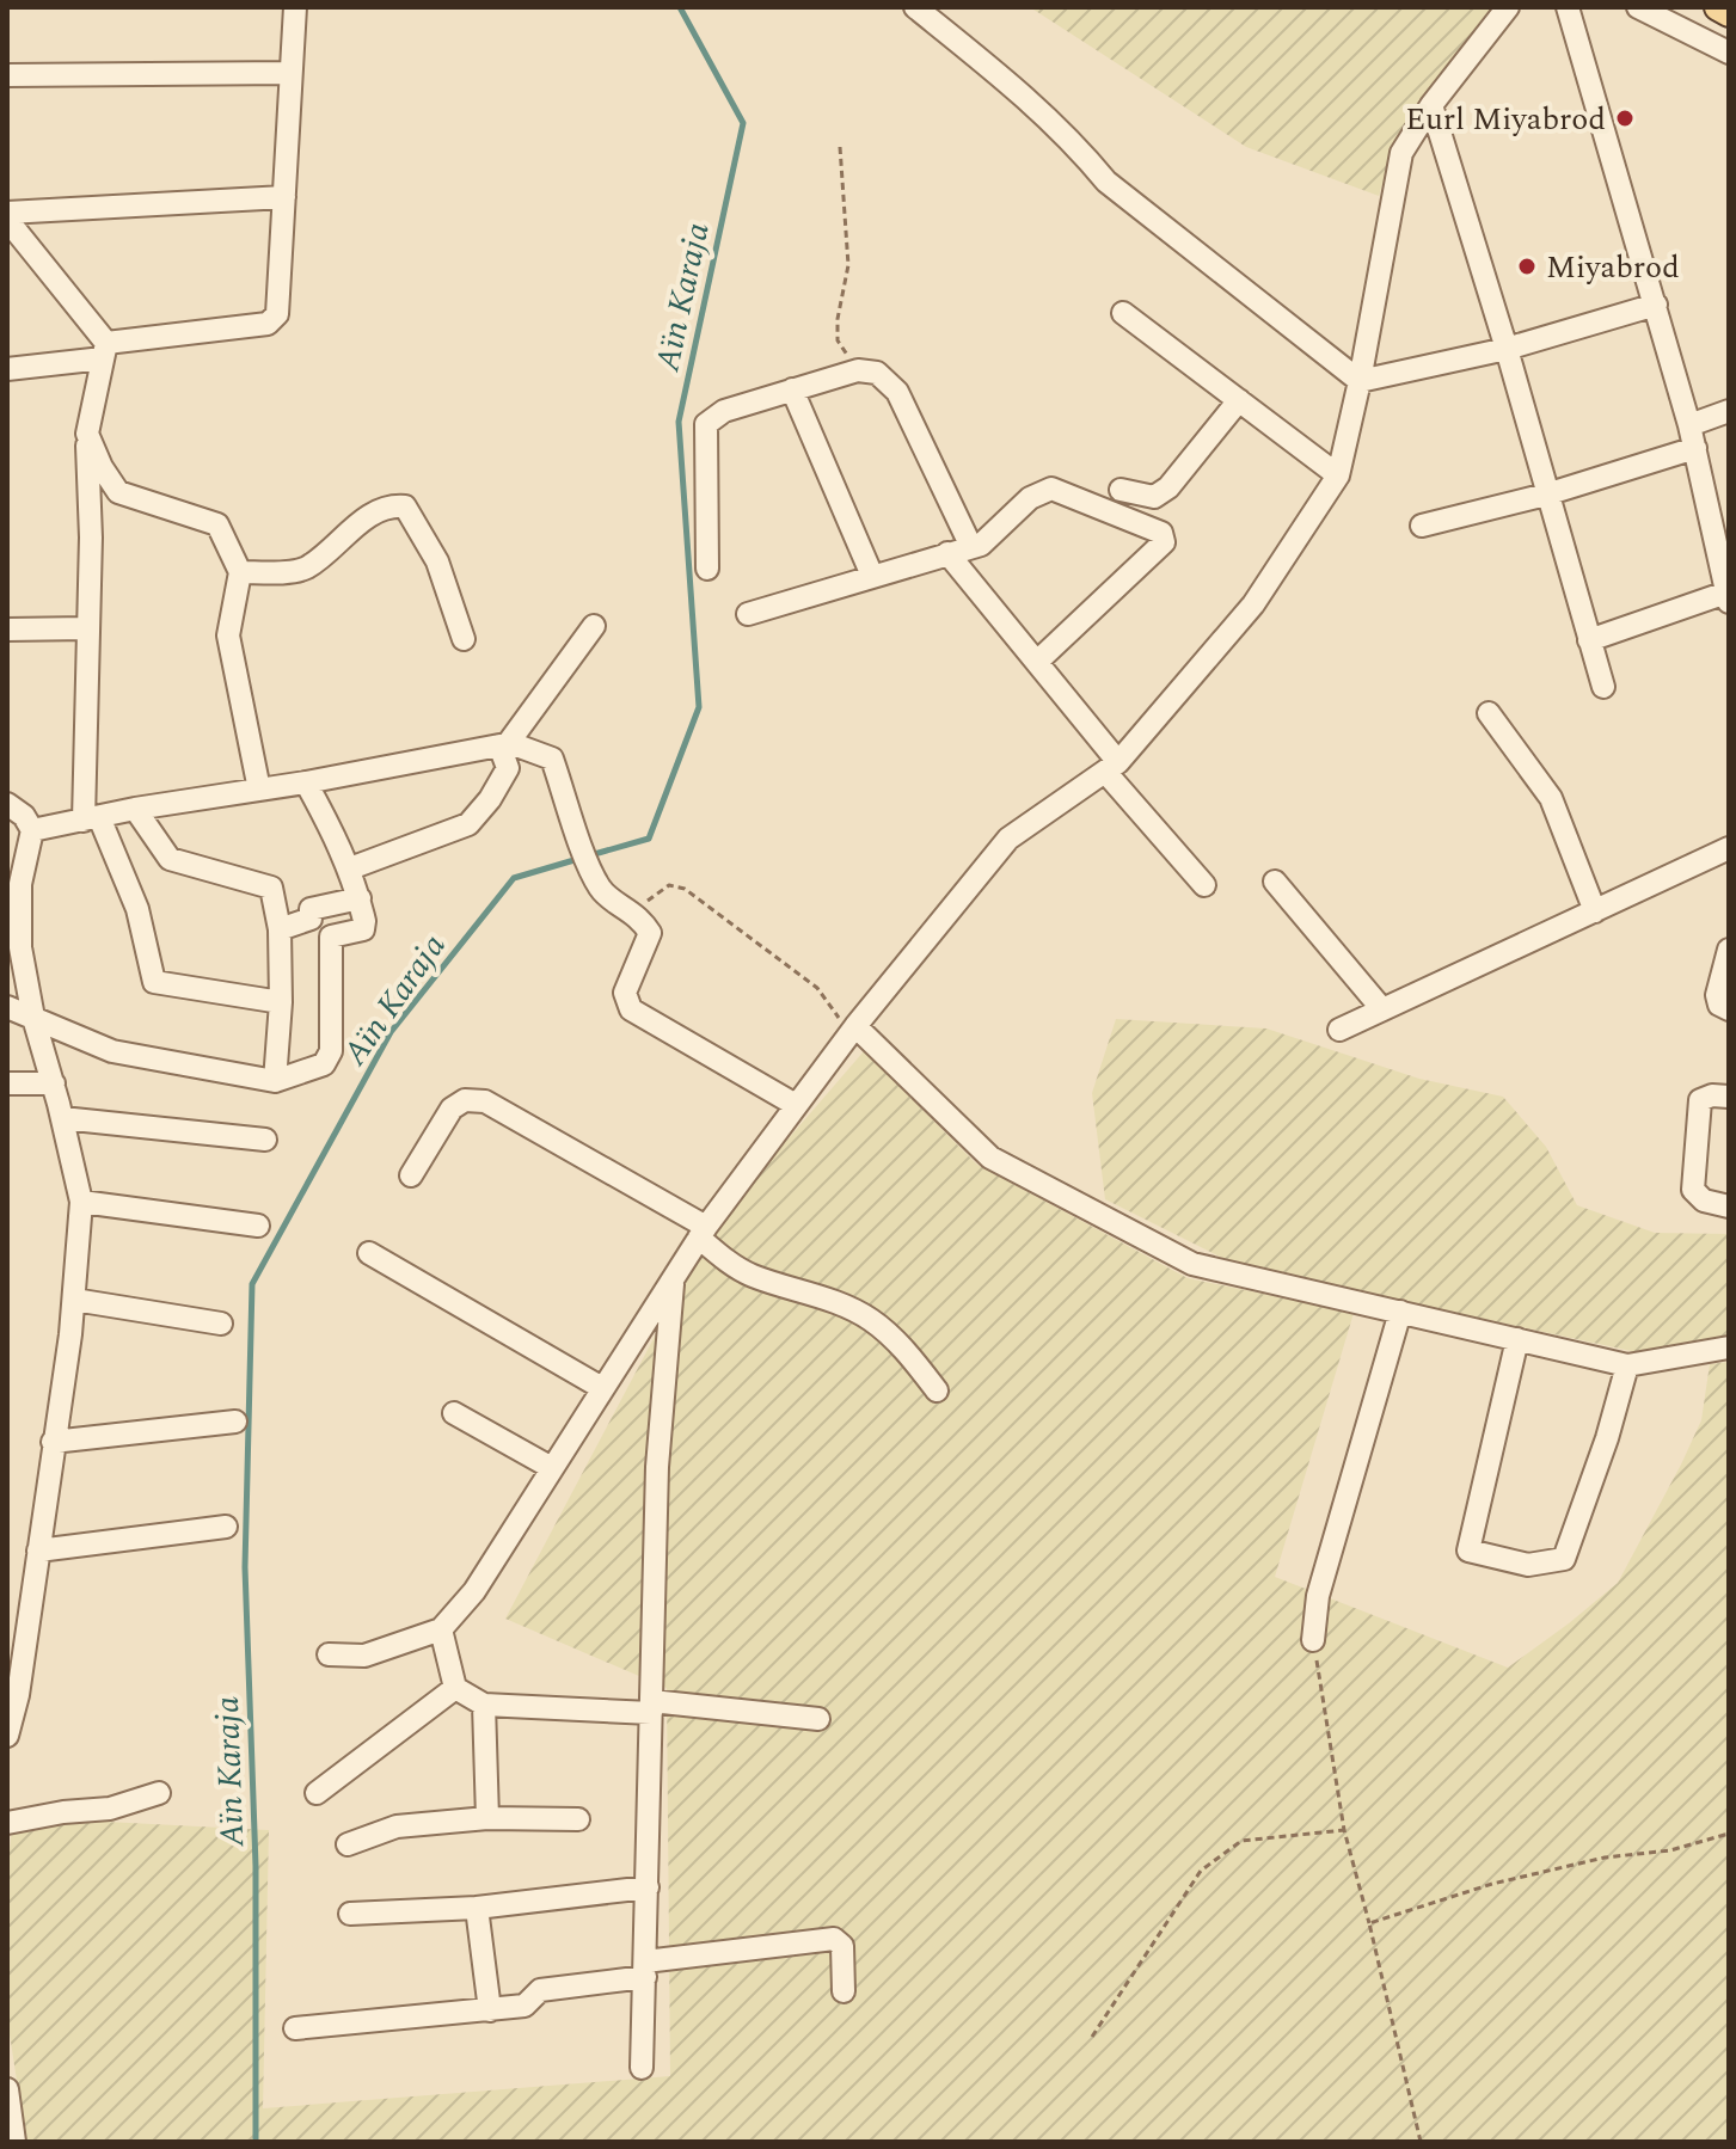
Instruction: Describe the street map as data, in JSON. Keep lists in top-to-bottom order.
{
  "water": ["Aïn Karaja"],
  "places": ["Eurl Miyabrod", "Miyabrod"]
}
